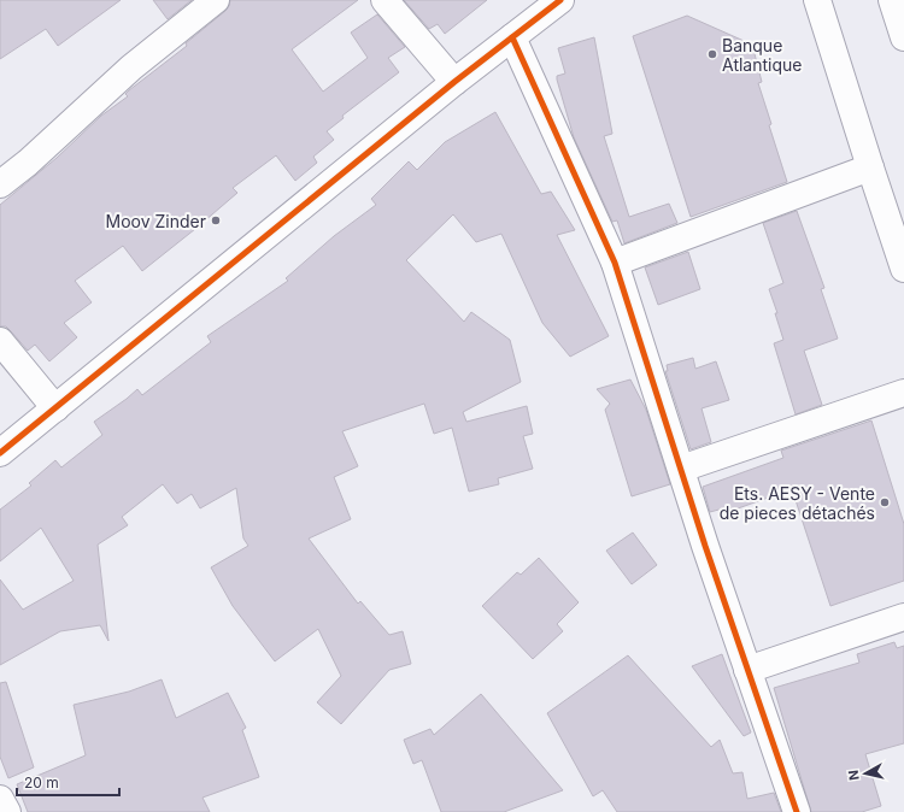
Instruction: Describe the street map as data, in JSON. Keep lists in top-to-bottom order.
{
  "places": ["Banque Atlantique", "Moov Zinder", "Ets. AESY - Vente de pieces détachés"],
  "scale_bar": "20 m",
  "north": "left"
}
